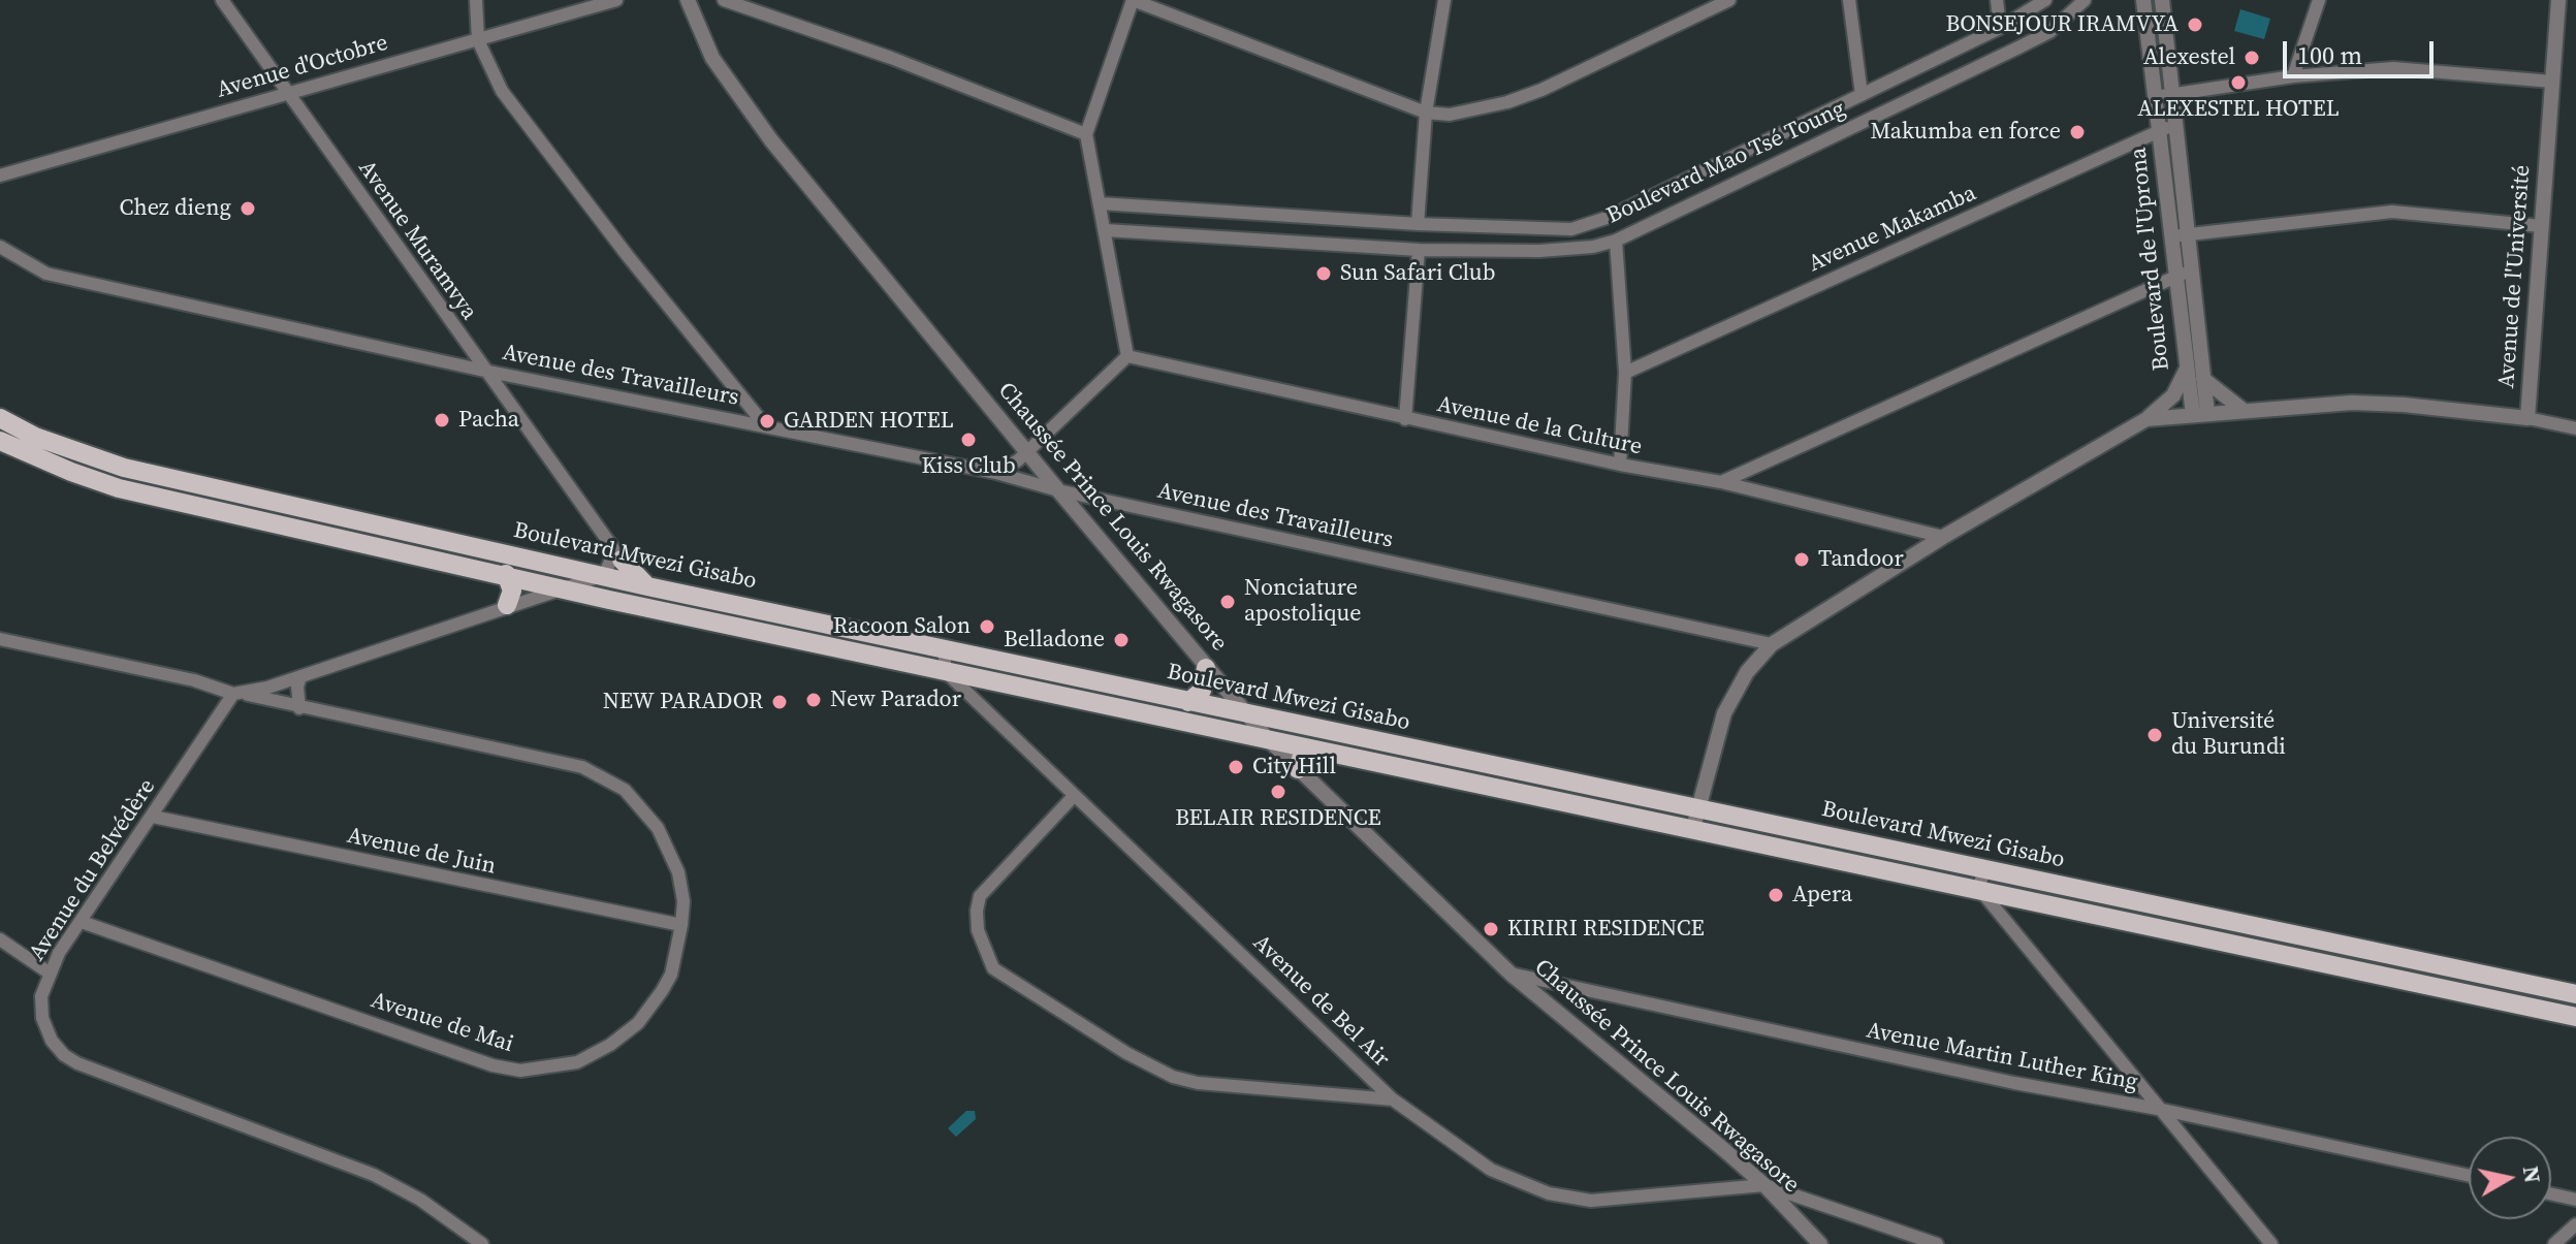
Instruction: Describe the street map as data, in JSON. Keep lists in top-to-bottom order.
{
  "streets": {
    "main road": ["Boulevard Mwezi Gisabo"],
    "street": [
      "Avenue d'Octobre",
      "Boulevard Mao Tsé Toung",
      "Avenue Makamba",
      "Avenue Muramvya",
      "Boulevard de l'Uprona",
      "Avenue de l'Université",
      "Avenue des Travailleurs",
      "Avenue de la Culture",
      "Chaussée Prince Louis Rwagasore",
      "Avenue de Juin",
      "Avenue du Belvédère",
      "Avenue de Bel Air",
      "Avenue de Mai",
      "Avenue Martin Luther King"
    ]
  },
  "crossings": [
    ["Avenue d'Octobre", "Avenue Muramvya"],
    ["Avenue Makamba", "Boulevard de l'Uprona"],
    ["Avenue Muramvya", "Avenue des Travailleurs"],
    ["Avenue Muramvya", "Boulevard Mwezi Gisabo"],
    ["Boulevard de l'Uprona", "Avenue de l'Université"],
    ["Avenue des Travailleurs", "Chaussée Prince Louis Rwagasore"],
    ["Chaussée Prince Louis Rwagasore", "Boulevard Mwezi Gisabo"],
    ["Chaussée Prince Louis Rwagasore", "Avenue de Bel Air"],
    ["Chaussée Prince Louis Rwagasore", "Avenue Martin Luther King"],
    ["Boulevard Mwezi Gisabo", "Avenue de Bel Air"],
    ["Avenue de Juin", "Avenue du Belvédère"],
    ["Avenue de Juin", "Avenue de Mai"],
    ["Avenue du Belvédère", "Avenue de Mai"]
  ],
  "places": [
    "BONSEJOUR IRAMVYA",
    "Alexestel",
    "ALEXESTEL HOTEL",
    "Makumba en force",
    "Chez dieng",
    "Sun Safari Club",
    "Pacha",
    "GARDEN HOTEL",
    "Kiss Club",
    "Tandoor",
    "Nonciature apostolique",
    "Racoon Salon",
    "Belladone",
    "New Parador",
    "NEW PARADOR",
    "Université du Burundi",
    "City Hill",
    "BELAIR RESIDENCE",
    "Apera",
    "KIRIRI RESIDENCE"
  ],
  "scale_bar": "100 m",
  "north": "right"
}
